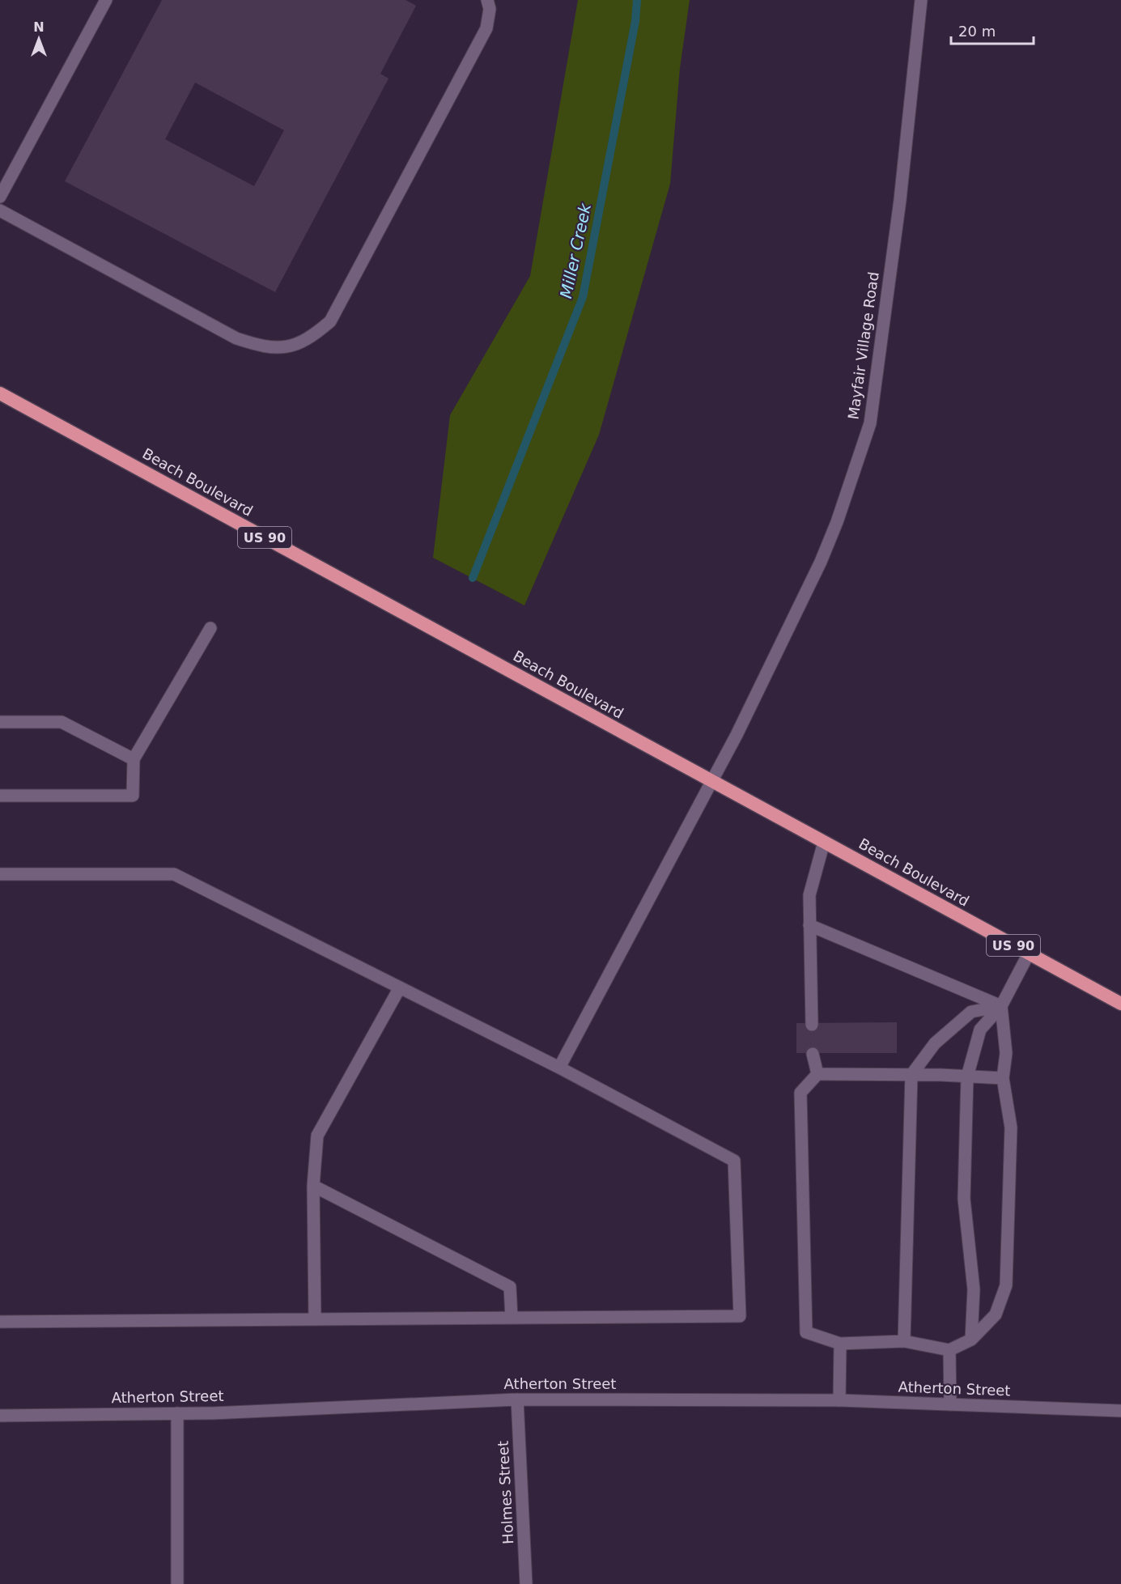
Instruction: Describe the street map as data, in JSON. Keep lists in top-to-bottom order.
{
  "streets": {
    "highway": ["Beach Boulevard", "US 90"],
    "street": ["Mayfair Village Road", "Atherton Street", "Holmes Street"]
  },
  "crossings": [
    ["Mayfair Village Road", "Beach Boulevard"],
    ["Atherton Street", "Holmes Street"]
  ],
  "water": ["Miller Creek"],
  "scale_bar": "20 m",
  "north": "top"
}
